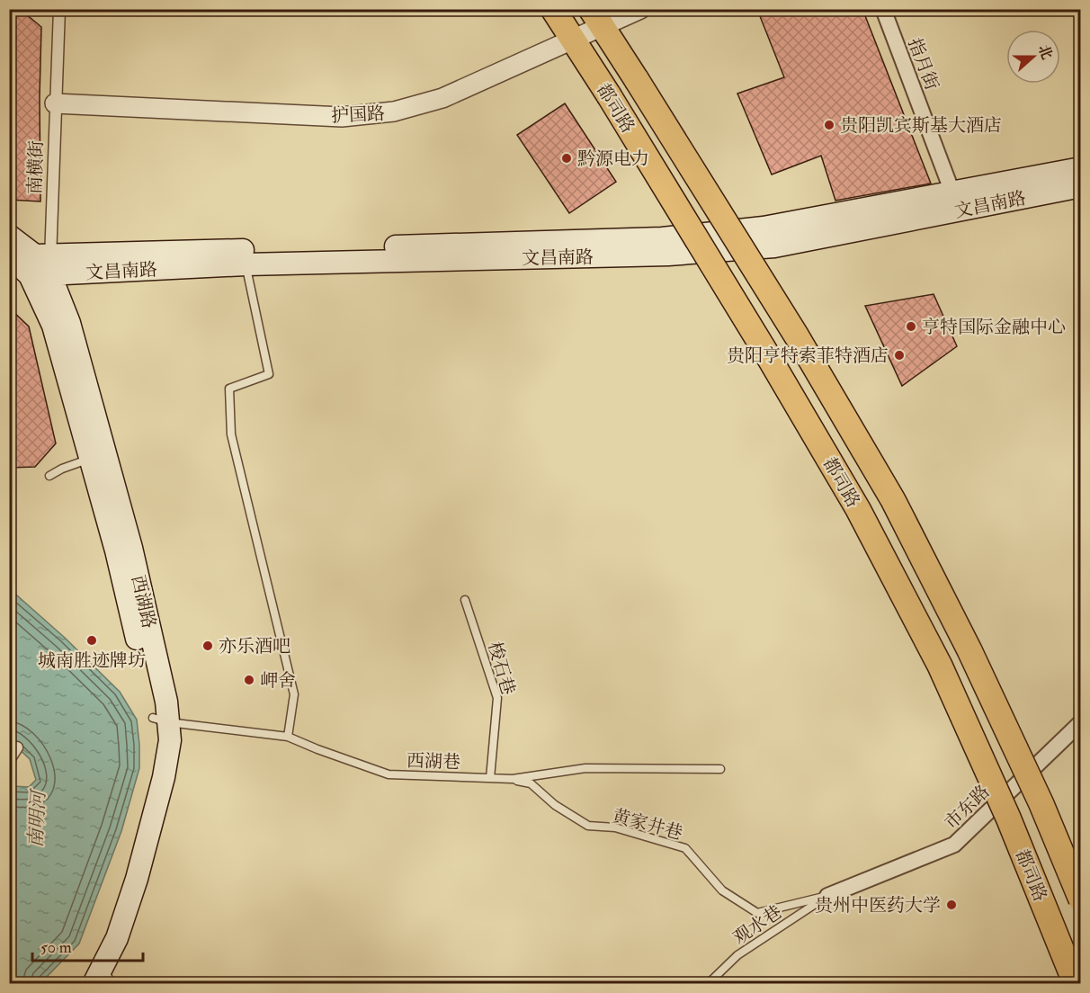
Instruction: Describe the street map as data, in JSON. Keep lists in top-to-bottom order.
{
  "streets": {
    "main road": ["都司路", "文昌南路", "西湖路"],
    "street": [
      "指月街",
      "护国路",
      "南横街",
      "市东路"
    ],
    "lane": [
      "梭石巷",
      "西湖巷",
      "黄家井巷",
      "观水巷"
    ]
  },
  "crossings": [
    ["指月街", "文昌南路"],
    ["都司路", "护国路"],
    ["护国路", "南横街"],
    ["南横街", "文昌南路"],
    ["南横街", "西湖路"],
    ["文昌南路", "西湖路"],
    ["西湖路", "西湖巷"],
    ["梭石巷", "西湖巷"],
    ["西湖巷", "黄家井巷"],
    ["市东路", "黄家井巷"],
    ["市东路", "观水巷"],
    ["黄家井巷", "观水巷"]
  ],
  "water": ["南明河"],
  "places": [
    "贵阳凯宾斯基大酒店",
    "黔源电力",
    "亨特国际金融中心",
    "贵阳亨特索菲特酒店",
    "城南胜迹牌坊",
    "亦乐酒吧",
    "岬舍",
    "贵州中医药大学"
  ],
  "scale_bar": "50 m",
  "north": "right"
}
